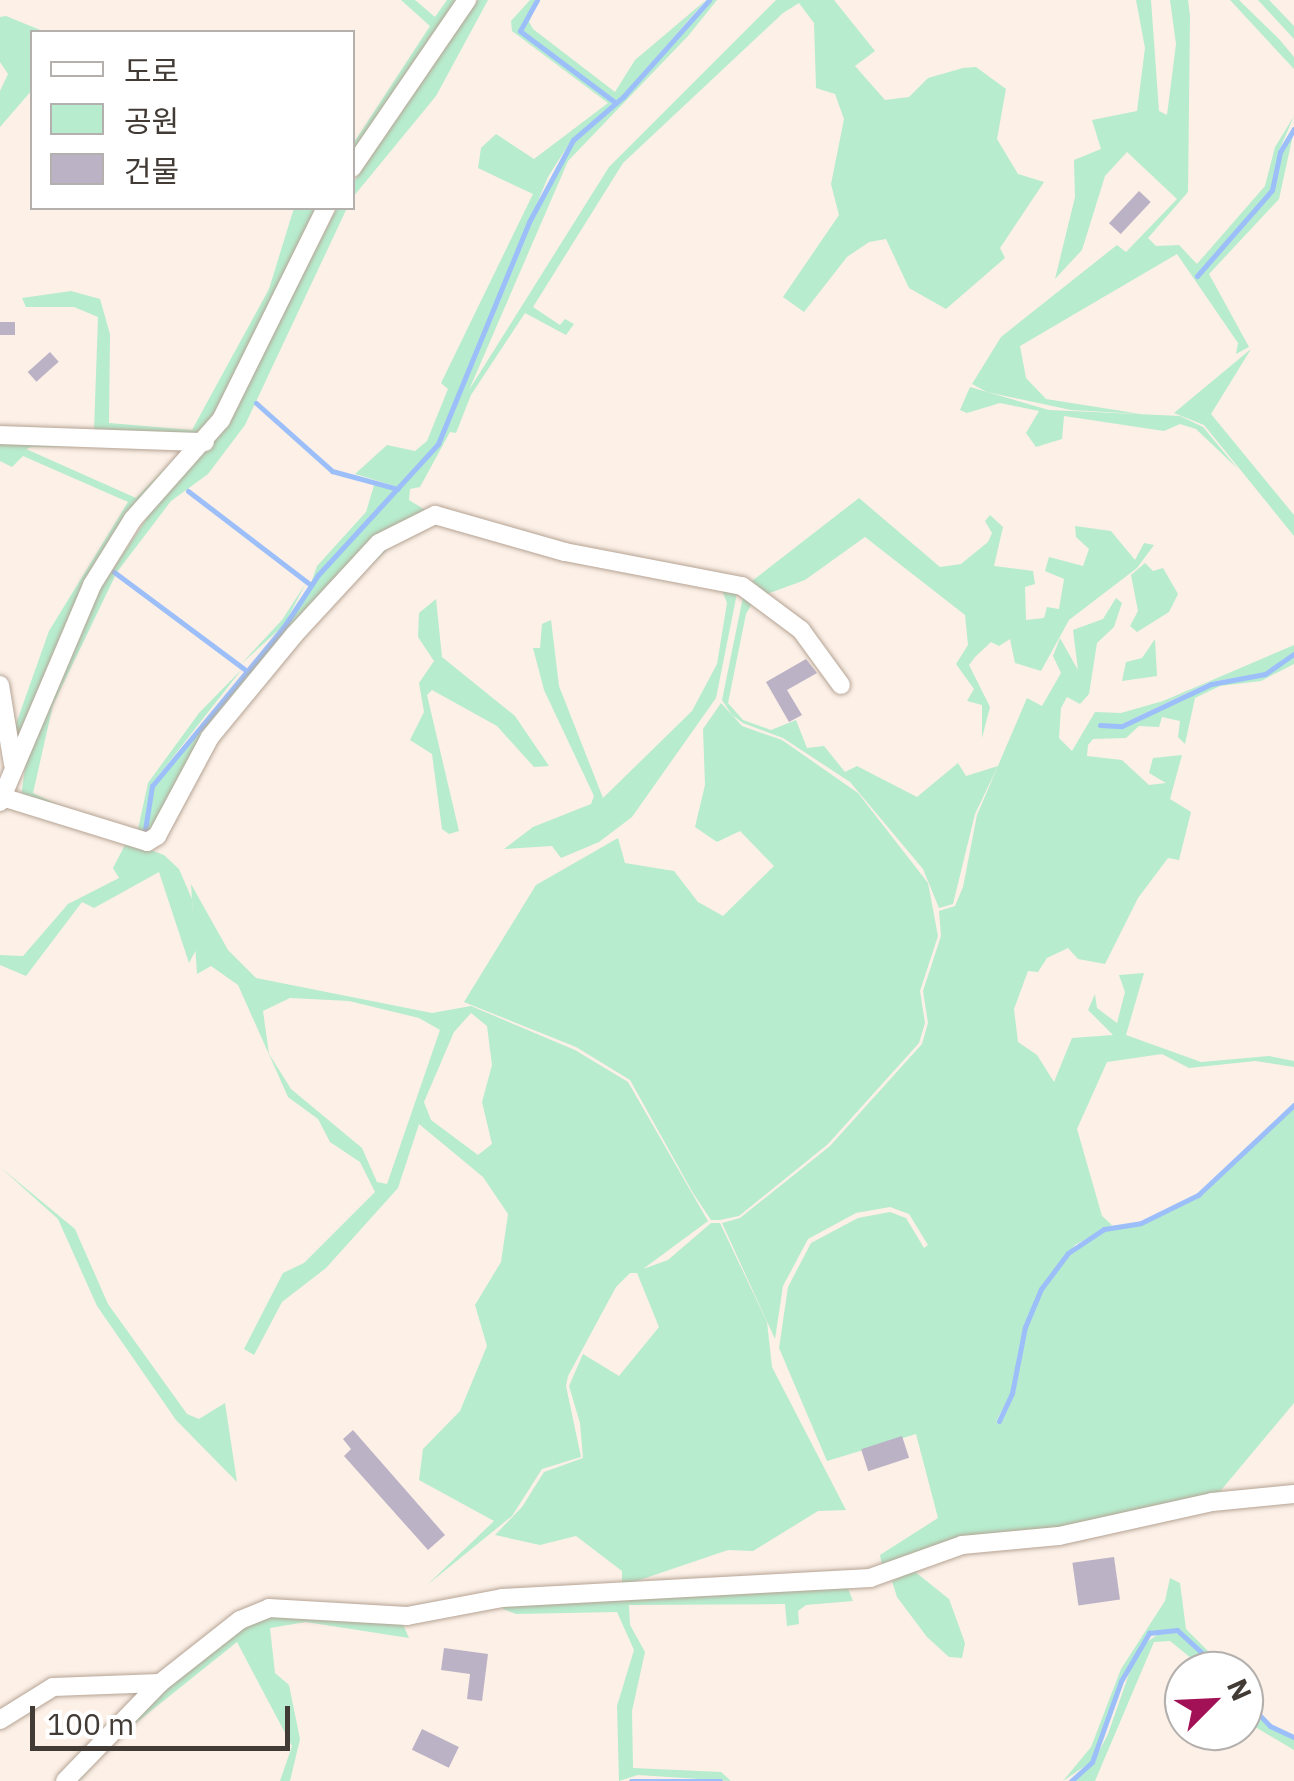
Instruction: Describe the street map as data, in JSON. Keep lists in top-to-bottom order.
{
  "legend": ["도로", "공원", "건물"],
  "scale_bar": "100 m",
  "north": "top right"
}
